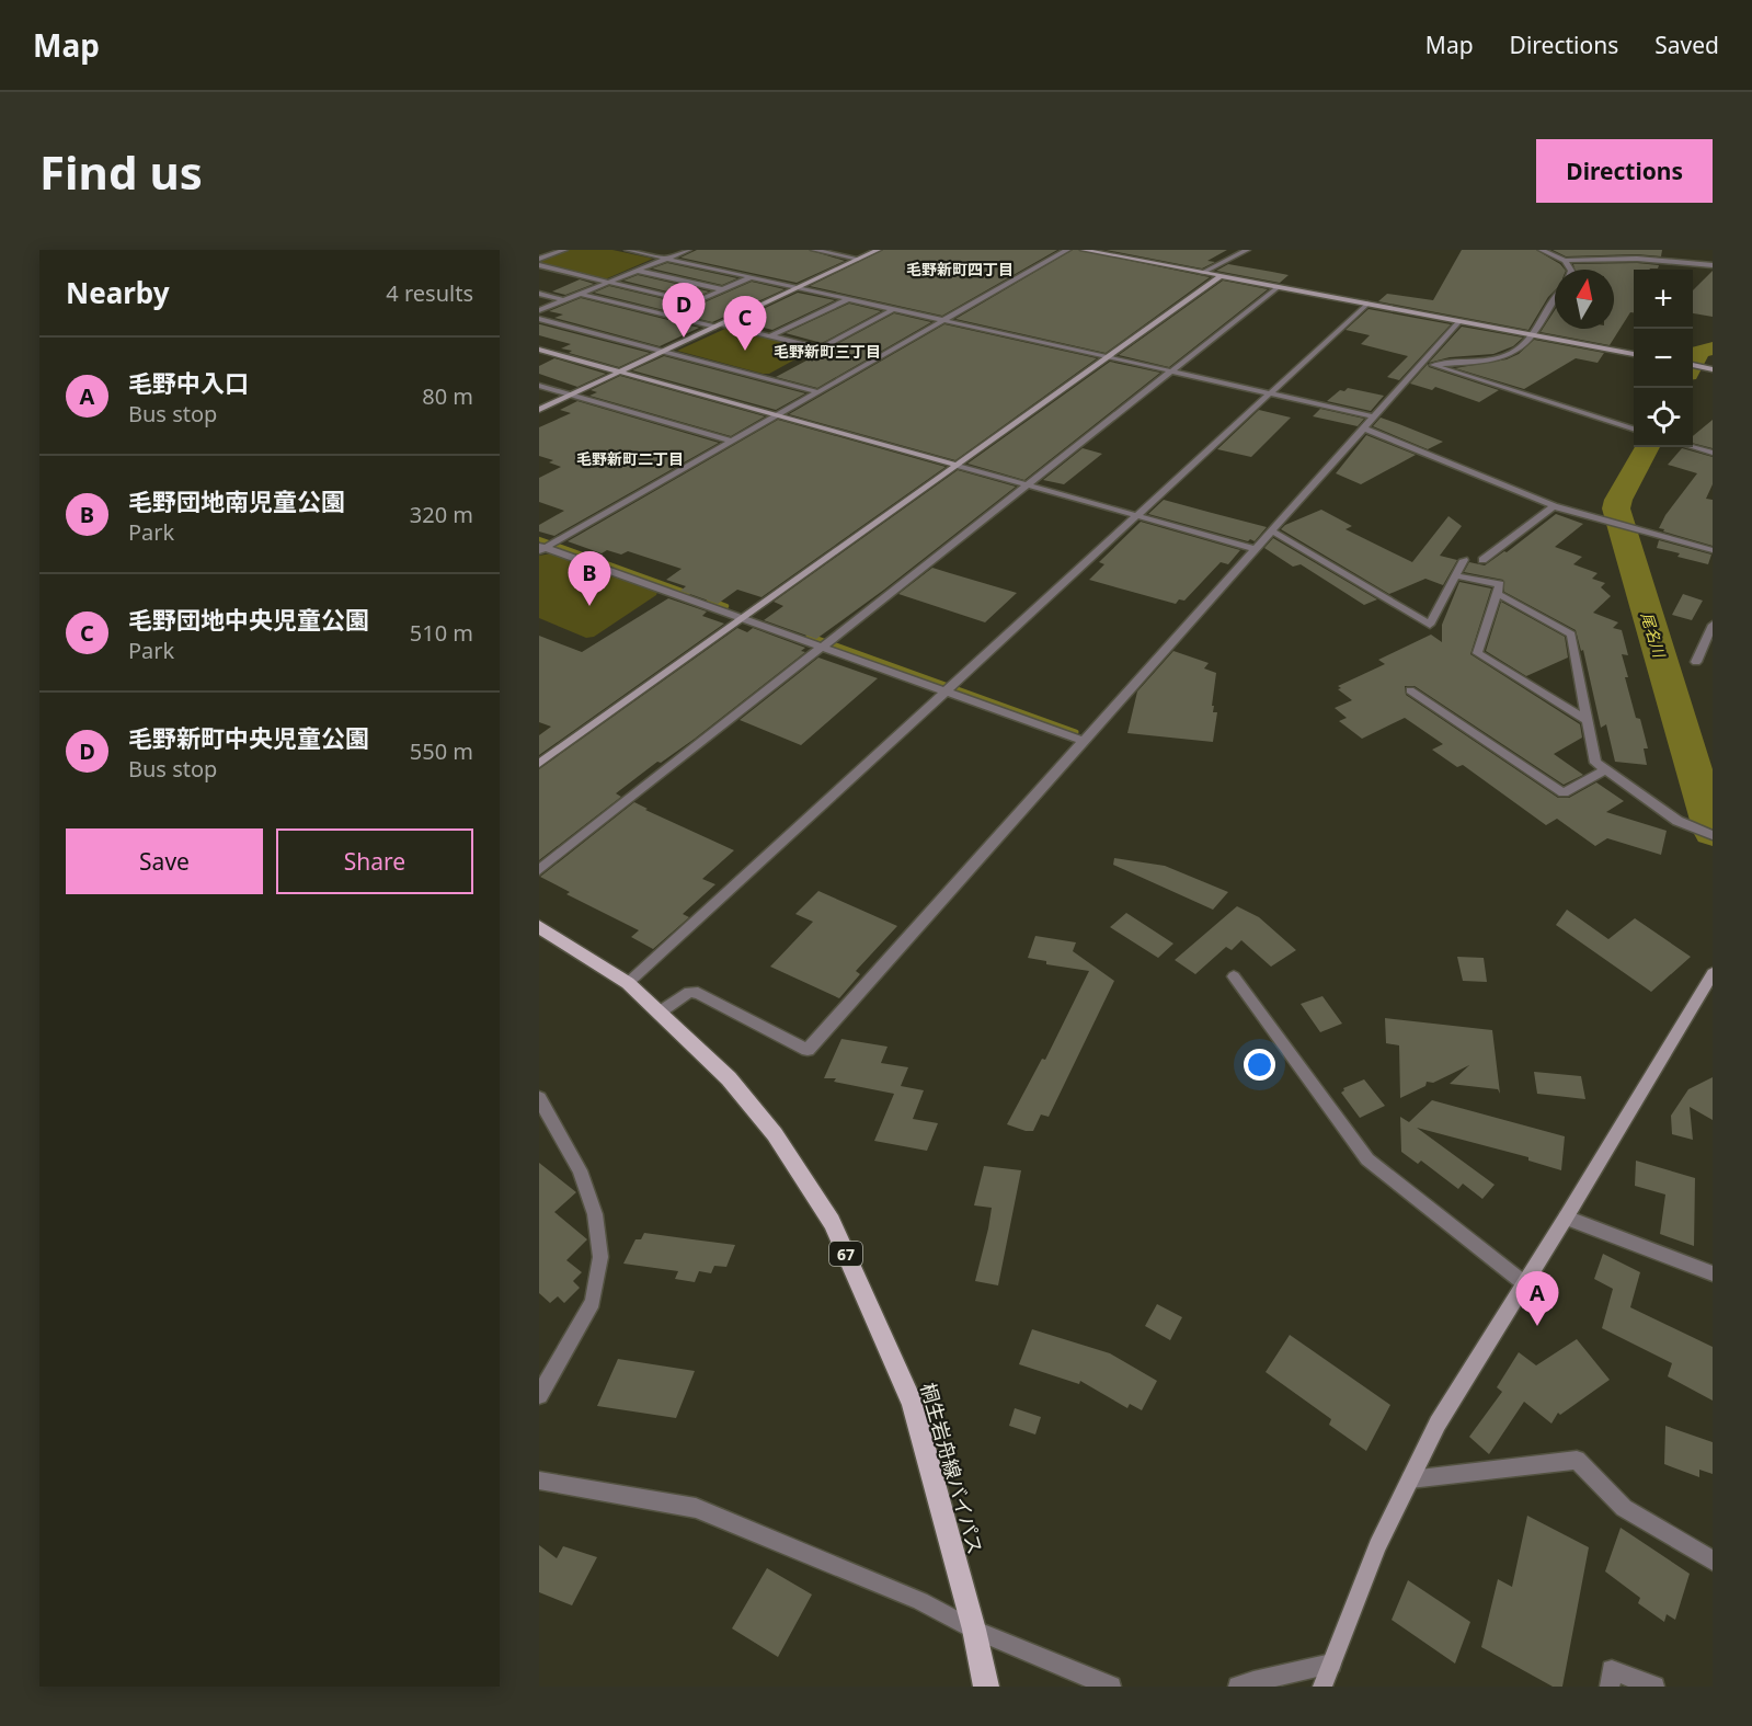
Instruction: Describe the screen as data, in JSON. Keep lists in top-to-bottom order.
{
  "streets": {
    "main road": ["67", "桐生岩舟線バイパス"]
  },
  "districts": ["毛野新町四丁目", "毛野新町三丁目", "毛野新町二丁目"],
  "water": ["尾名川"],
  "north": "top",
  "page": {
    "header": "Map",
    "nav": ["Map", "Directions", "Saved"],
    "buttons": [
      "Directions",
      ["Save", "Share"]
    ],
    "title": "Find us",
    "heading": ["Nearby", "4 results"],
    "map_buttons": ["+", "−"],
    "pins": [
      "D",
      "C",
      "B",
      "A"
    ],
    "list": [
      {
        "mark": "A",
        "name": "毛野中入口",
        "note": "Bus stop",
        "value": "80 m"
      },
      {
        "mark": "B",
        "name": "毛野団地南児童公園",
        "note": "Park",
        "value": "320 m"
      },
      {
        "mark": "C",
        "name": "毛野団地中央児童公園",
        "note": "Park",
        "value": "510 m"
      },
      {
        "mark": "D",
        "name": "毛野新町中央児童公園",
        "note": "Bus stop",
        "value": "550 m"
      }
    ]
  }
}
